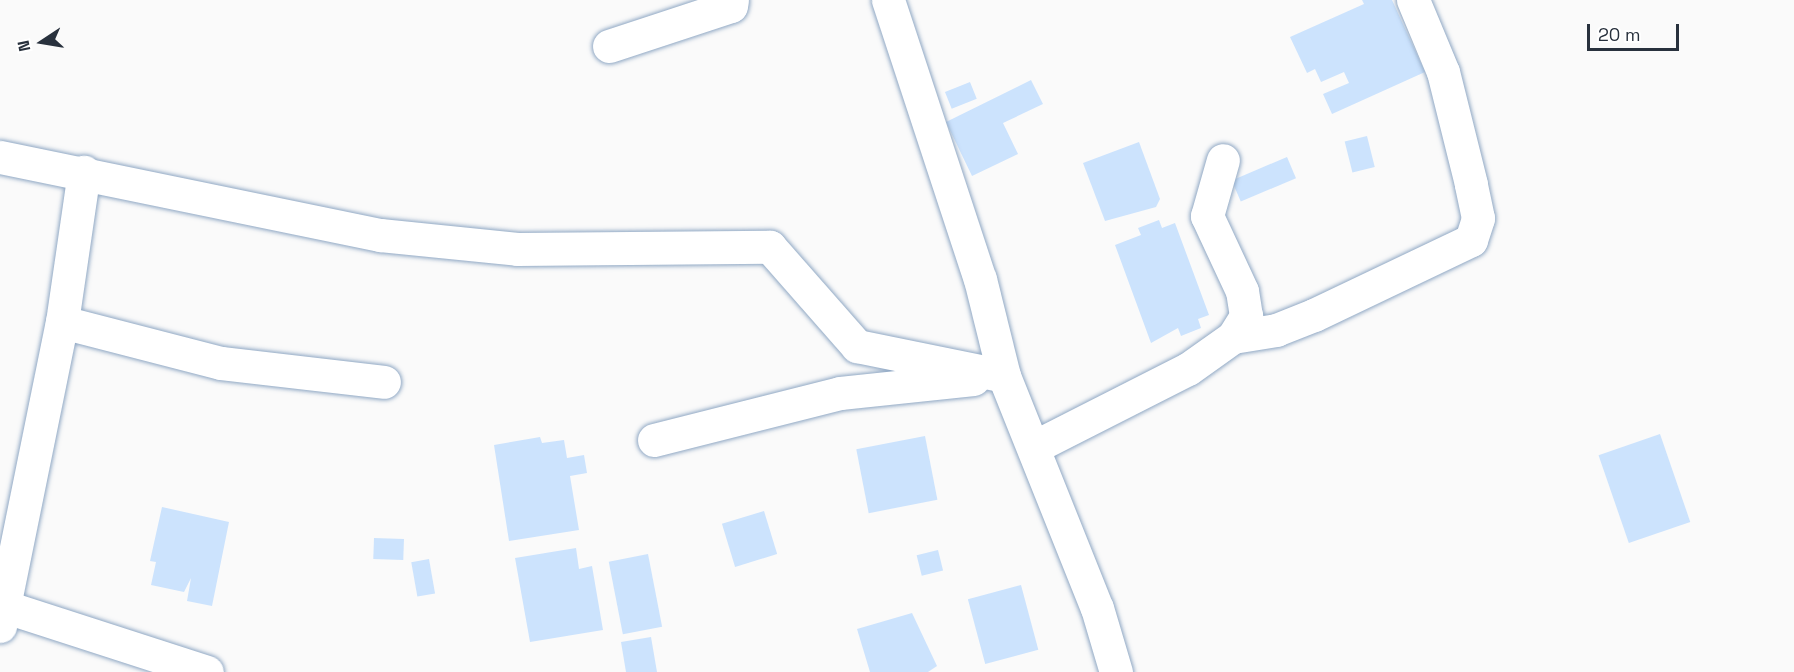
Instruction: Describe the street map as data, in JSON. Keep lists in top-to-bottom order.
{
  "scale_bar": "20 m",
  "north": "left"
}
